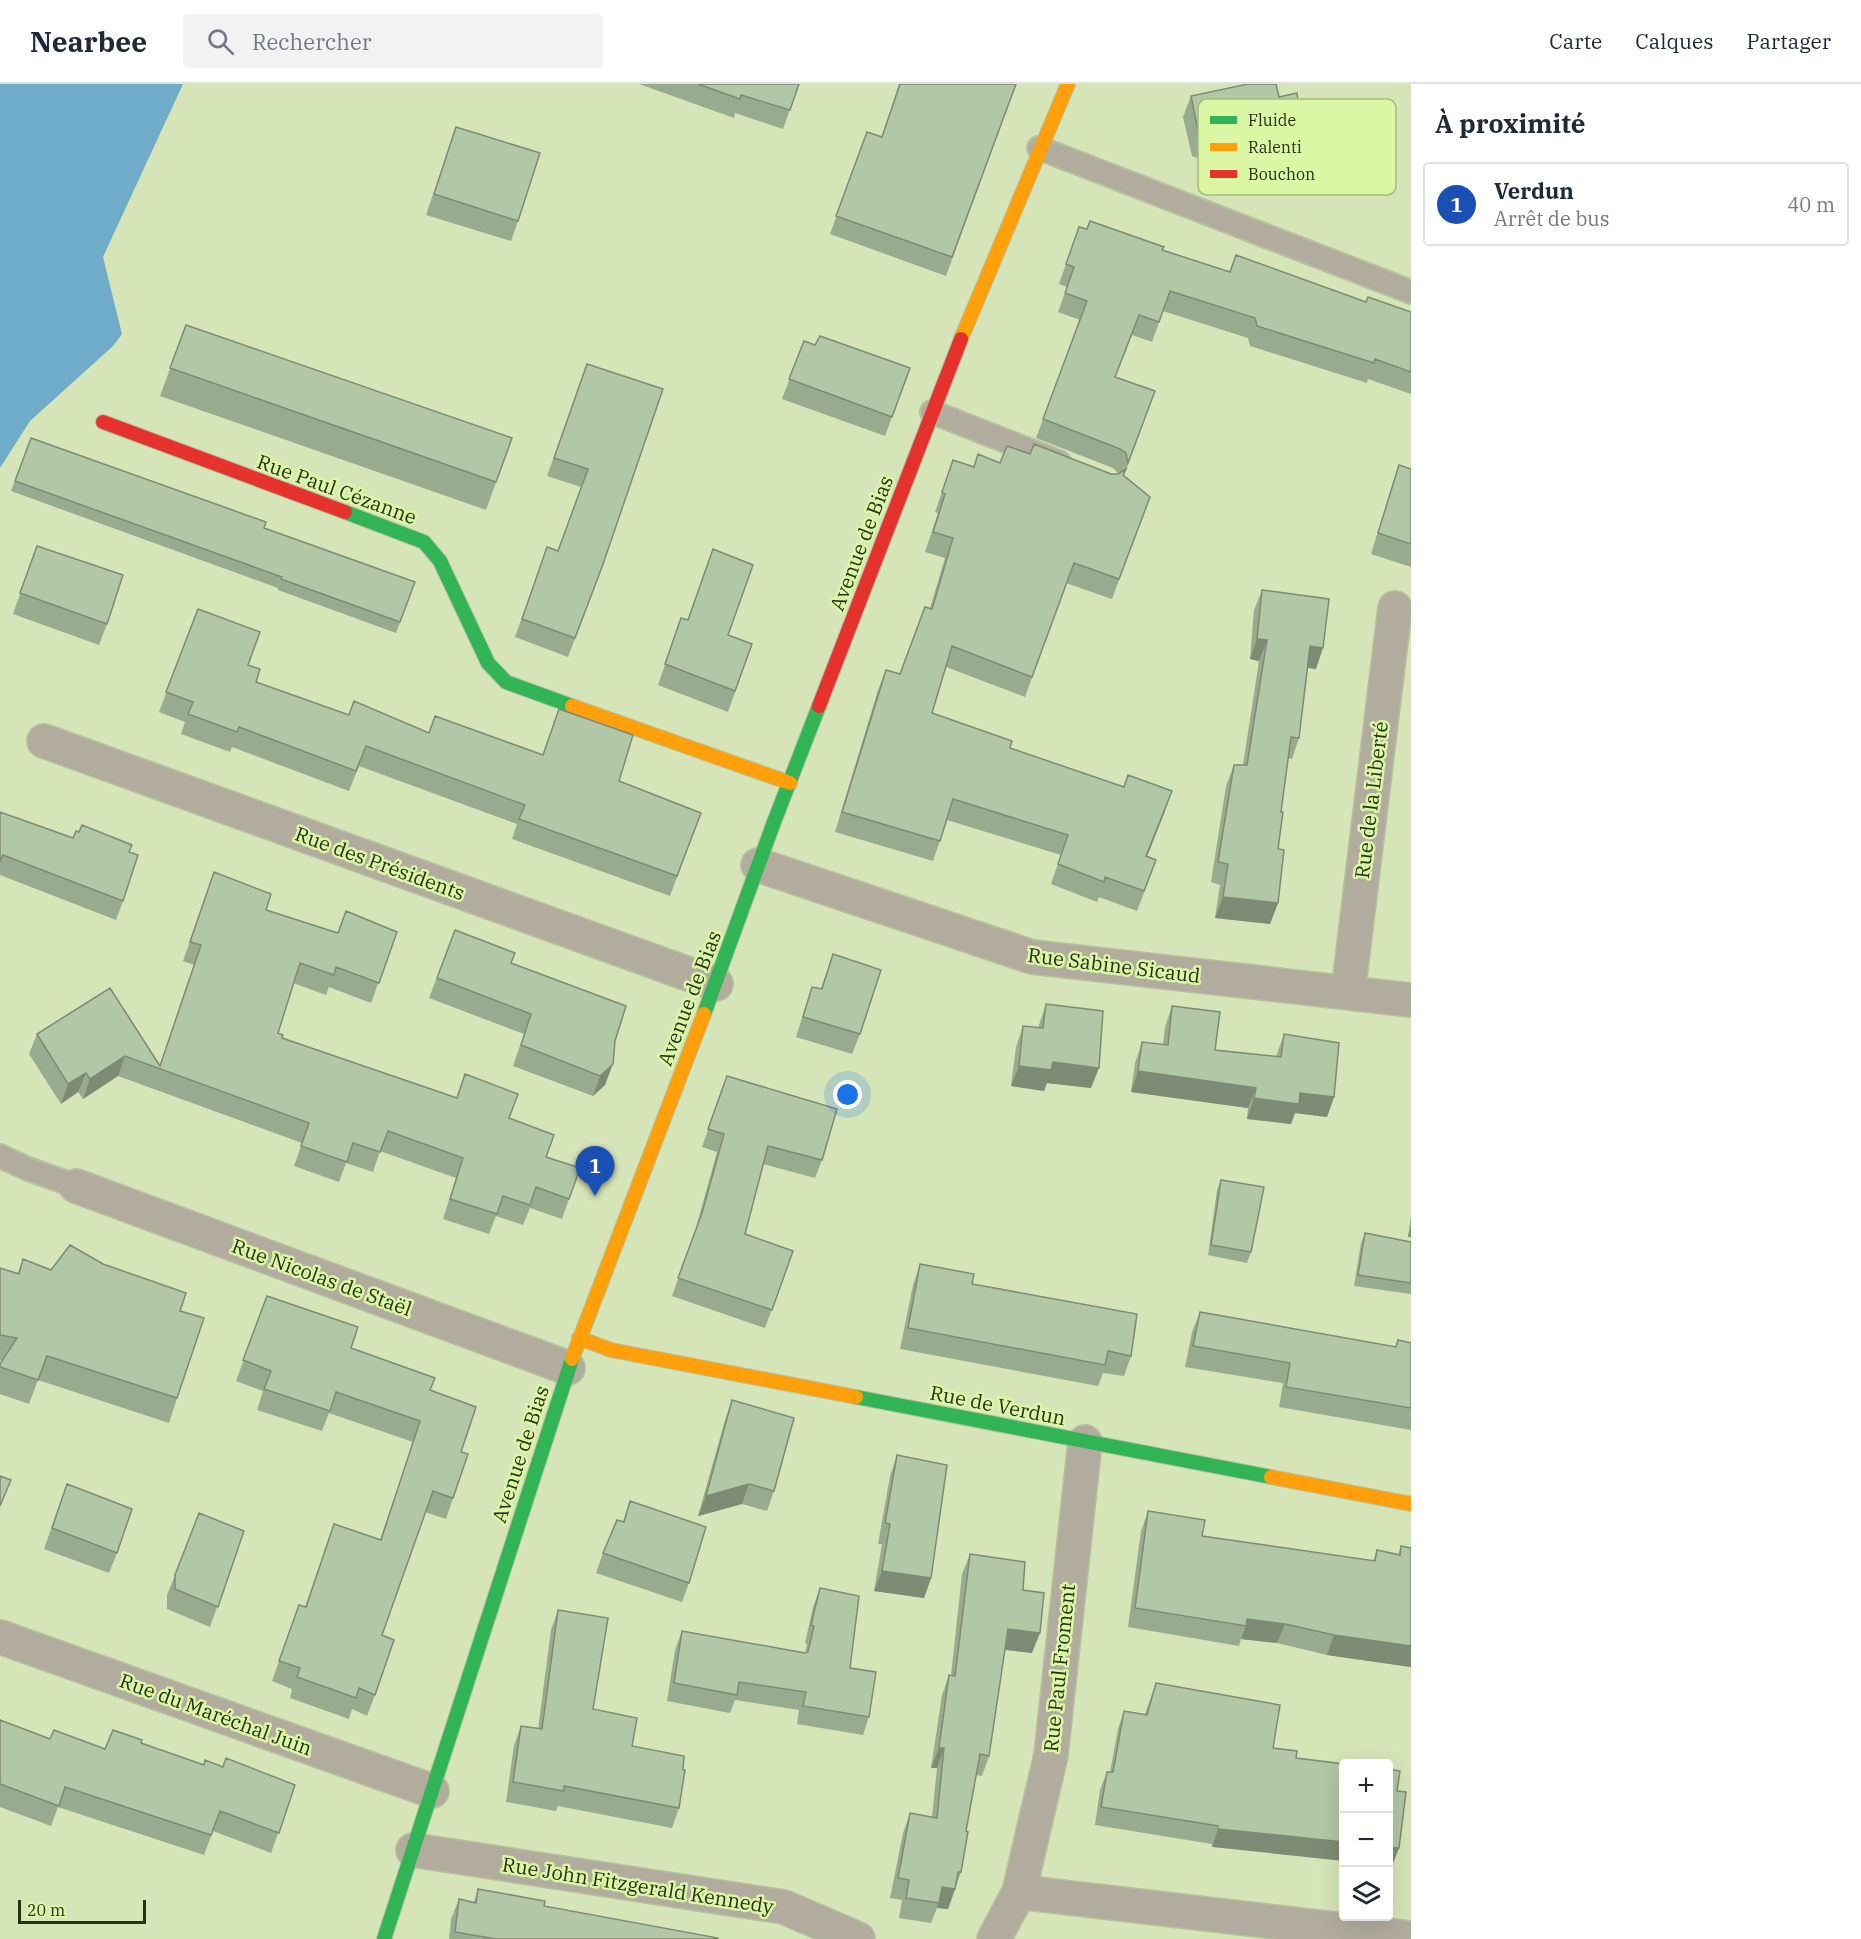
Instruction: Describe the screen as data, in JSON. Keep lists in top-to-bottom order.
{
  "streets": {
    "street": [
      "Rue Paul Cézanne",
      "Avenue de Bias",
      "Rue de la Liberté",
      "Rue des Présidents",
      "Rue Sabine Sicaud",
      "Rue Nicolas de Staël",
      "Rue de Verdun",
      "Rue Paul Froment",
      "Rue du Maréchal Juin",
      "Rue John Fitzgerald Kennedy"
    ]
  },
  "crossings": [
    ["Rue Paul Cézanne", "Avenue de Bias"],
    ["Avenue de Bias", "Rue des Présidents"],
    ["Avenue de Bias", "Rue Sabine Sicaud"],
    ["Avenue de Bias", "Rue Nicolas de Staël"],
    ["Avenue de Bias", "Rue de Verdun"],
    ["Avenue de Bias", "Rue du Maréchal Juin"],
    ["Avenue de Bias", "Rue John Fitzgerald Kennedy"],
    ["Rue de la Liberté", "Rue Sabine Sicaud"],
    ["Rue de Verdun", "Rue Paul Froment"]
  ],
  "legend": ["Fluide", "Ralenti", "Bouchon"],
  "scale_bar": "20 m",
  "page": {
    "header": "Nearbee",
    "search": "Rechercher",
    "nav": ["Carte", "Calques", "Partager"],
    "heading": "À proximité",
    "list": [
      {
        "mark": "1",
        "name": "Verdun",
        "note": "Arrêt de bus",
        "value": "40 m"
      }
    ],
    "pins": "1",
    "map_buttons": ["+", "−"],
    "scale": "20 m"
  }
}
